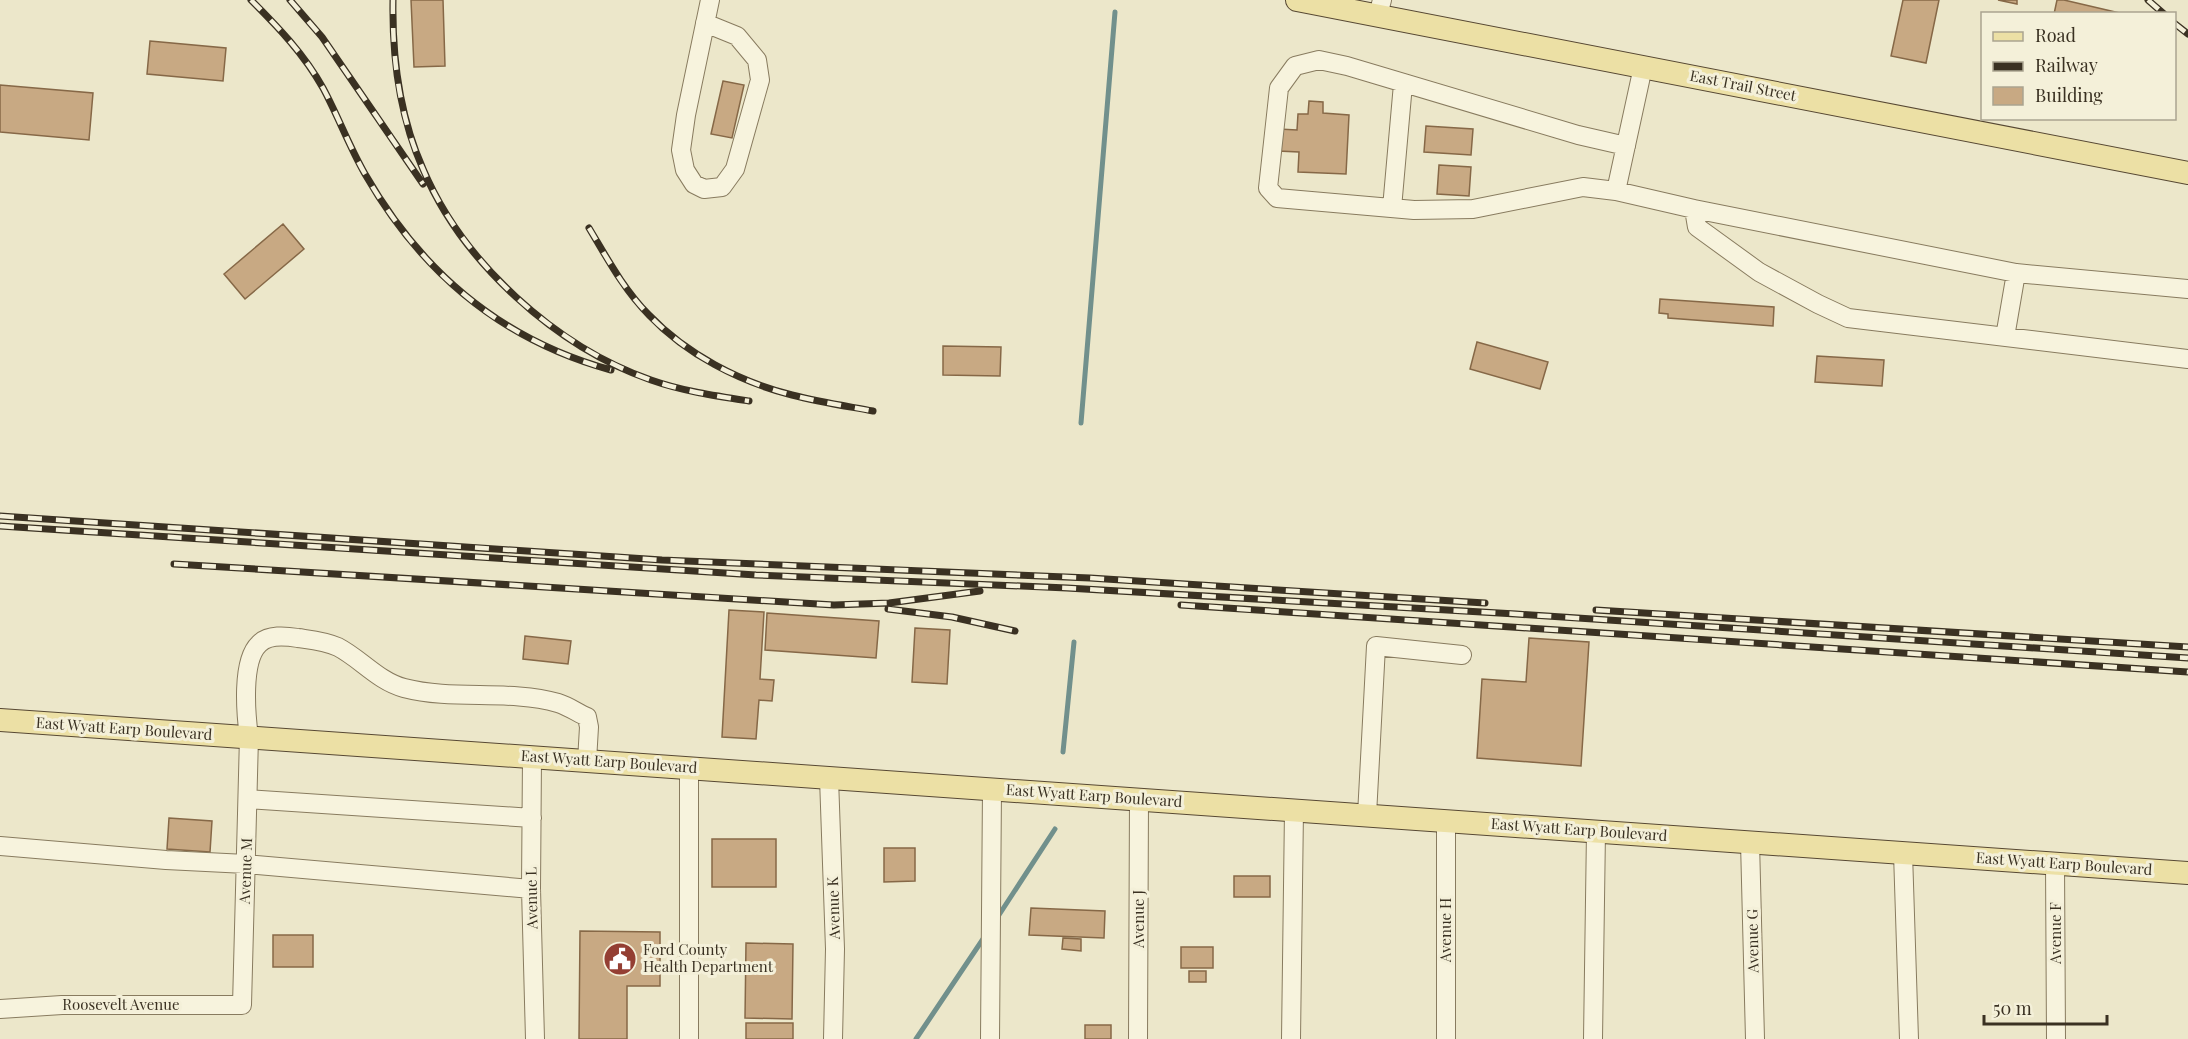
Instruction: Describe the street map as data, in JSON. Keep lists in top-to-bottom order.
{
  "streets": {
    "main road": ["East Trail Street", "East Wyatt Earp Boulevard"],
    "street": [
      "Avenue M",
      "Avenue L",
      "Avenue K",
      "Avenue J",
      "Avenue H",
      "Avenue F",
      "Avenue G",
      "Roosevelt Avenue"
    ]
  },
  "crossings": [
    ["East Wyatt Earp Boulevard", "Avenue M"],
    ["East Wyatt Earp Boulevard", "Avenue L"],
    ["East Wyatt Earp Boulevard", "Avenue K"],
    ["East Wyatt Earp Boulevard", "Avenue J"],
    ["East Wyatt Earp Boulevard", "Avenue H"],
    ["East Wyatt Earp Boulevard", "Avenue F"],
    ["East Wyatt Earp Boulevard", "Avenue G"],
    ["Avenue M", "Roosevelt Avenue"]
  ],
  "places": {
    "public building": ["Ford County Health Department"]
  },
  "legend": ["Road", "Railway", "Building"],
  "scale_bar": "50 m"
}
